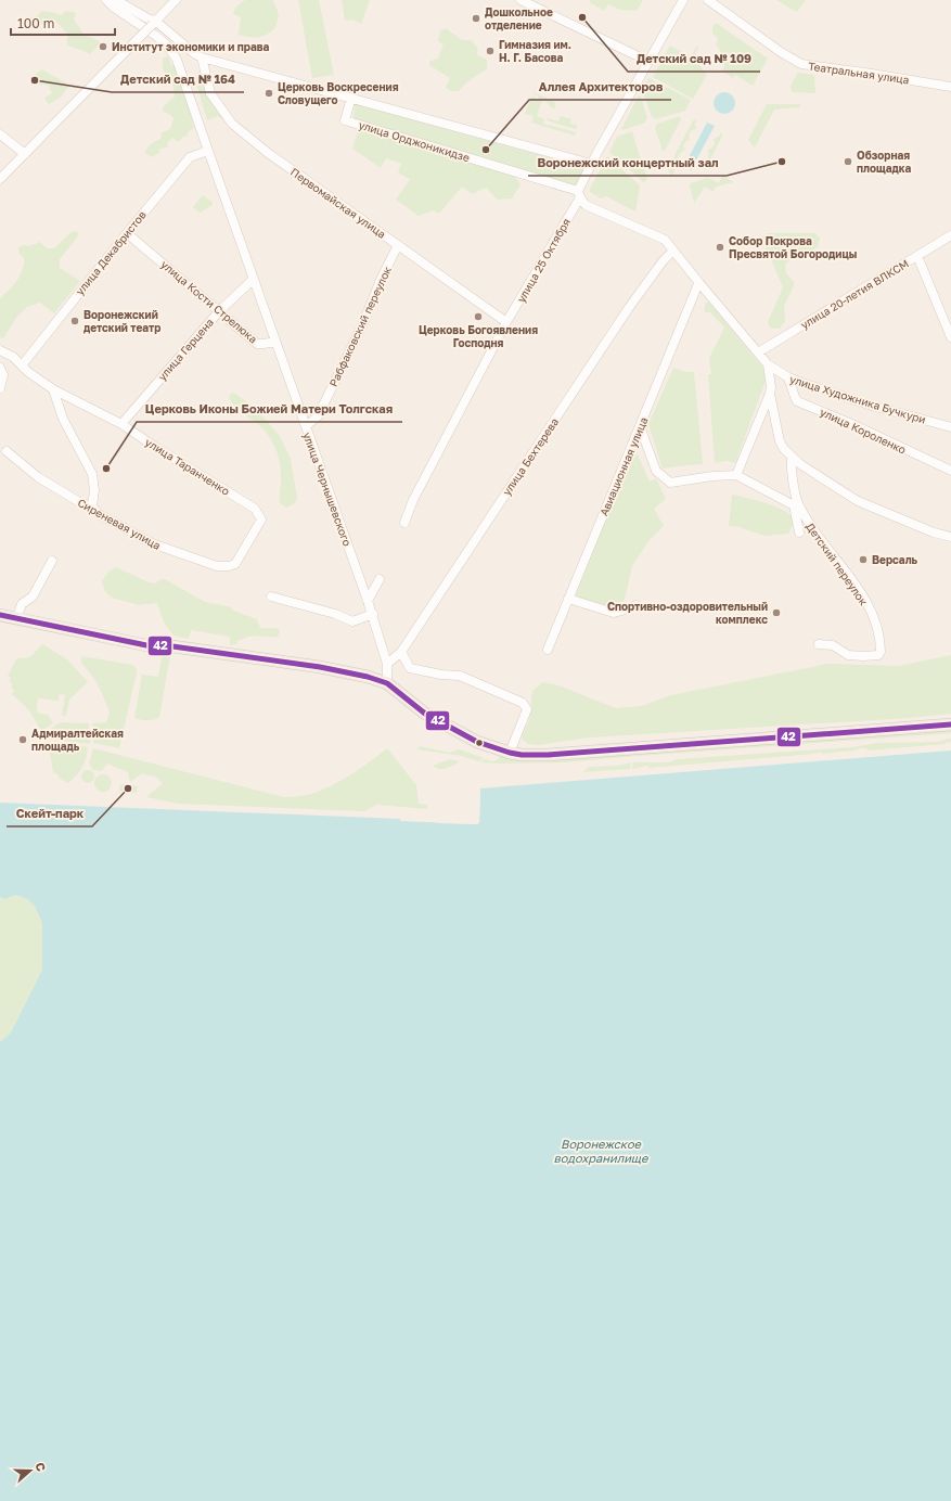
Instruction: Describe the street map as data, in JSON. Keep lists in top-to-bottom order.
{
  "streets": {
    "street": [
      "Театральная улица",
      "улица Орджоникидзе",
      "Первомайская улица",
      "улица Декабристов",
      "улица 25 Октября",
      "улица 20-летия ВЛКСМ",
      "улица Кости Стрелюка",
      "Рабфаковский переулок",
      "улица Герцена",
      "улица Художника Бучкури",
      "улица Короленко",
      "улица Бехтерева",
      "улица Таранченко",
      "Авиационная улица",
      "улица Чернышевского",
      "Сиреневая улица",
      "Детский переулок"
    ]
  },
  "crossings": [
    ["улица Орджоникидзе", "улица 25 Октября"],
    ["улица Орджоникидзе", "улица 20-летия ВЛКСМ"],
    ["улица Орджоникидзе", "улица Художника Бучкури"],
    ["улица Орджоникидзе", "улица Бехтерева"],
    ["улица Орджоникидзе", "Авиационная улица"],
    ["Первомайская улица", "улица 25 Октября"],
    ["Первомайская улица", "Рабфаковский переулок"],
    ["улица Декабристов", "улица Кости Стрелюка"],
    ["улица Декабристов", "улица Таранченко"],
    ["улица Декабристов", "улица Чернышевского"],
    ["улица Кости Стрелюка", "улица Герцена"],
    ["улица Кости Стрелюка", "улица Чернышевского"],
    ["Рабфаковский переулок", "улица Чернышевского"],
    ["улица Герцена", "улица Таранченко"],
    ["улица Герцена", "улица Чернышевского"],
    ["улица Художника Бучкури", "улица Короленко"],
    ["улица Бехтерева", "улица Чернышевского"],
    ["улица Таранченко", "Сиреневая улица"]
  ],
  "water": ["Воронежское водохранилище"],
  "places": [
    "Детский сад № 109",
    "Дошкольное отделение",
    "Институт экономики и права",
    "Гимназия им. Н. Г. Басова",
    "Детский сад № 164",
    "Церковь Воскресения Словущего",
    "Аллея Архитекторов",
    "Воронежский концертный зал",
    "Обзорная площадка",
    "Собор Покрова Пресвятой Богородицы",
    "Церковь Богоявления Господня",
    "Воронежский детский театр",
    "Церковь Иконы Божией Матери Толгская",
    "Версаль",
    "Спортивно-оздоровительный комплекс",
    "Адмиралтейская площадь",
    "Скейт-парк"
  ],
  "lines": ["transit line 42"],
  "scale_bar": "100 m",
  "north": "right"
}
